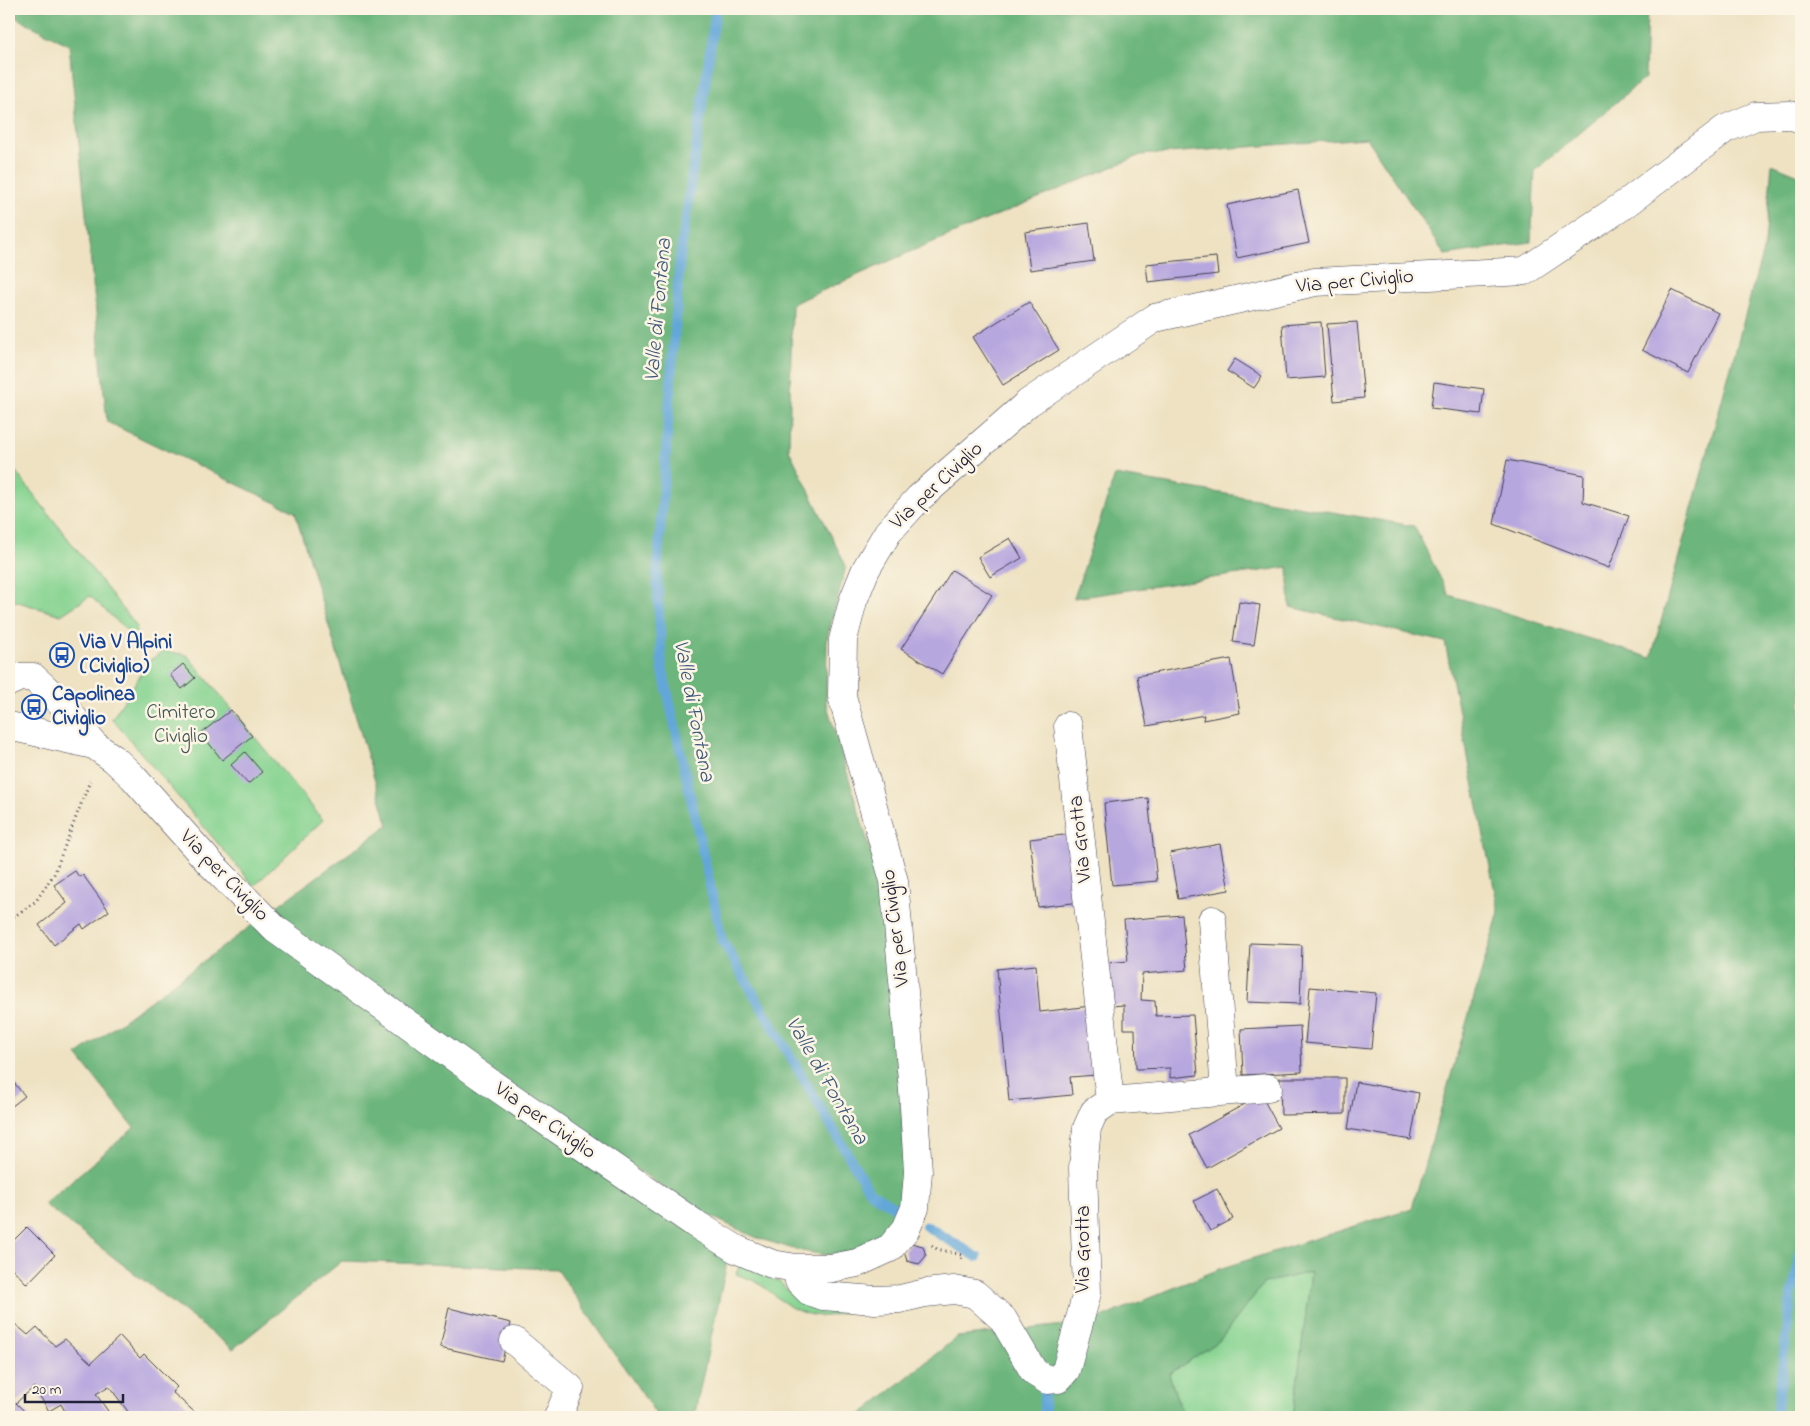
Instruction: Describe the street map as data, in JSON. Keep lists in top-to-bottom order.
{
  "streets": {
    "street": ["Via per Civiglio", "Via Grotta"]
  },
  "crossings": [
    ["Via per Civiglio", "Via Grotta"]
  ],
  "water": ["Valle di Fontana"],
  "parks": ["Cimitero Civiglio"],
  "places": {
    "bus stop": ["Via V Alpini (Civiglio)", "Capolinea Civiglio"]
  },
  "scale_bar": "20 m"
}
